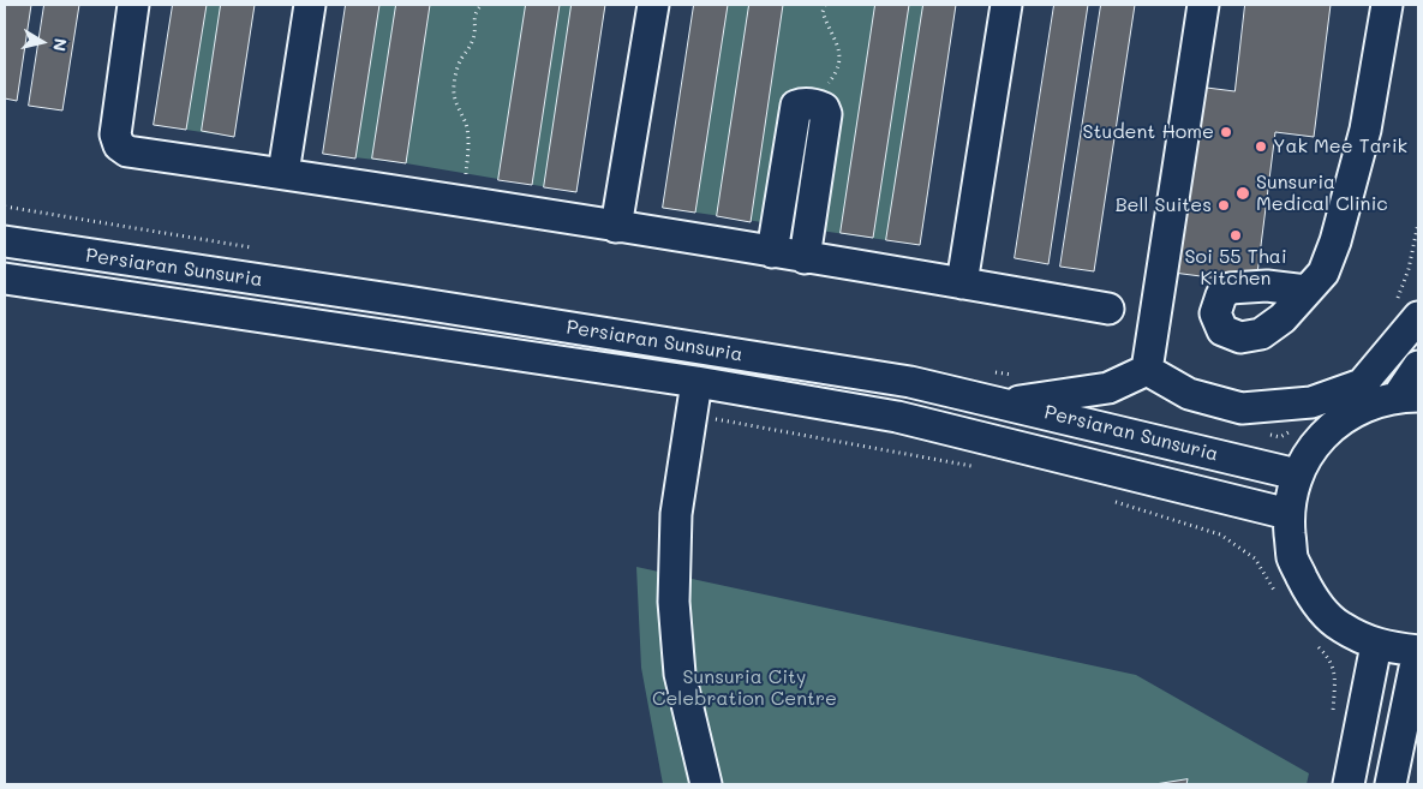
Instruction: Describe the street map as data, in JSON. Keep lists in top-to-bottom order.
{
  "streets": {
    "street": ["Persiaran Sunsuria"]
  },
  "parks": ["Sunsuria City Celebration Centre"],
  "places": [
    "Student Home",
    "Yak Mee Tarik",
    "Sunsuria Medical Clinic",
    "Bell Suites",
    "Soi 55 Thai Kitchen"
  ],
  "north": "right"
}
